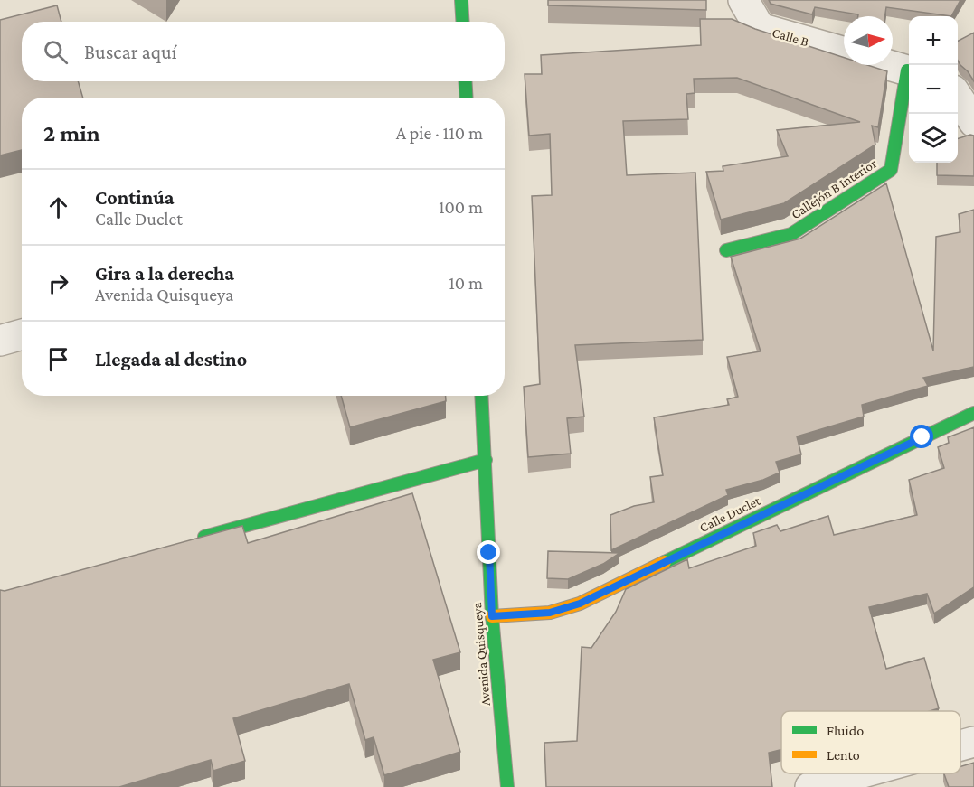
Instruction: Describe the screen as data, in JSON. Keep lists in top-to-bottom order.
{
  "streets": {
    "street": [
      "Calle B",
      "Callejón B Interior",
      "Calle Duclet",
      "Avenida Quisqueya"
    ]
  },
  "crossings": [
    ["Calle Duclet", "Avenida Quisqueya"]
  ],
  "legend": ["Fluido", "Lento"],
  "north": "right",
  "page": {
    "map_buttons": ["+", "−"],
    "search": "Buscar aquí",
    "heading": ["2 min", "A pie · 110 m"],
    "list": [
      ["Continúa", "Calle Duclet", "100 m"],
      ["Gira a la derecha", "Avenida Quisqueya", "10 m"],
      "Llegada al destino"
    ]
  }
}
